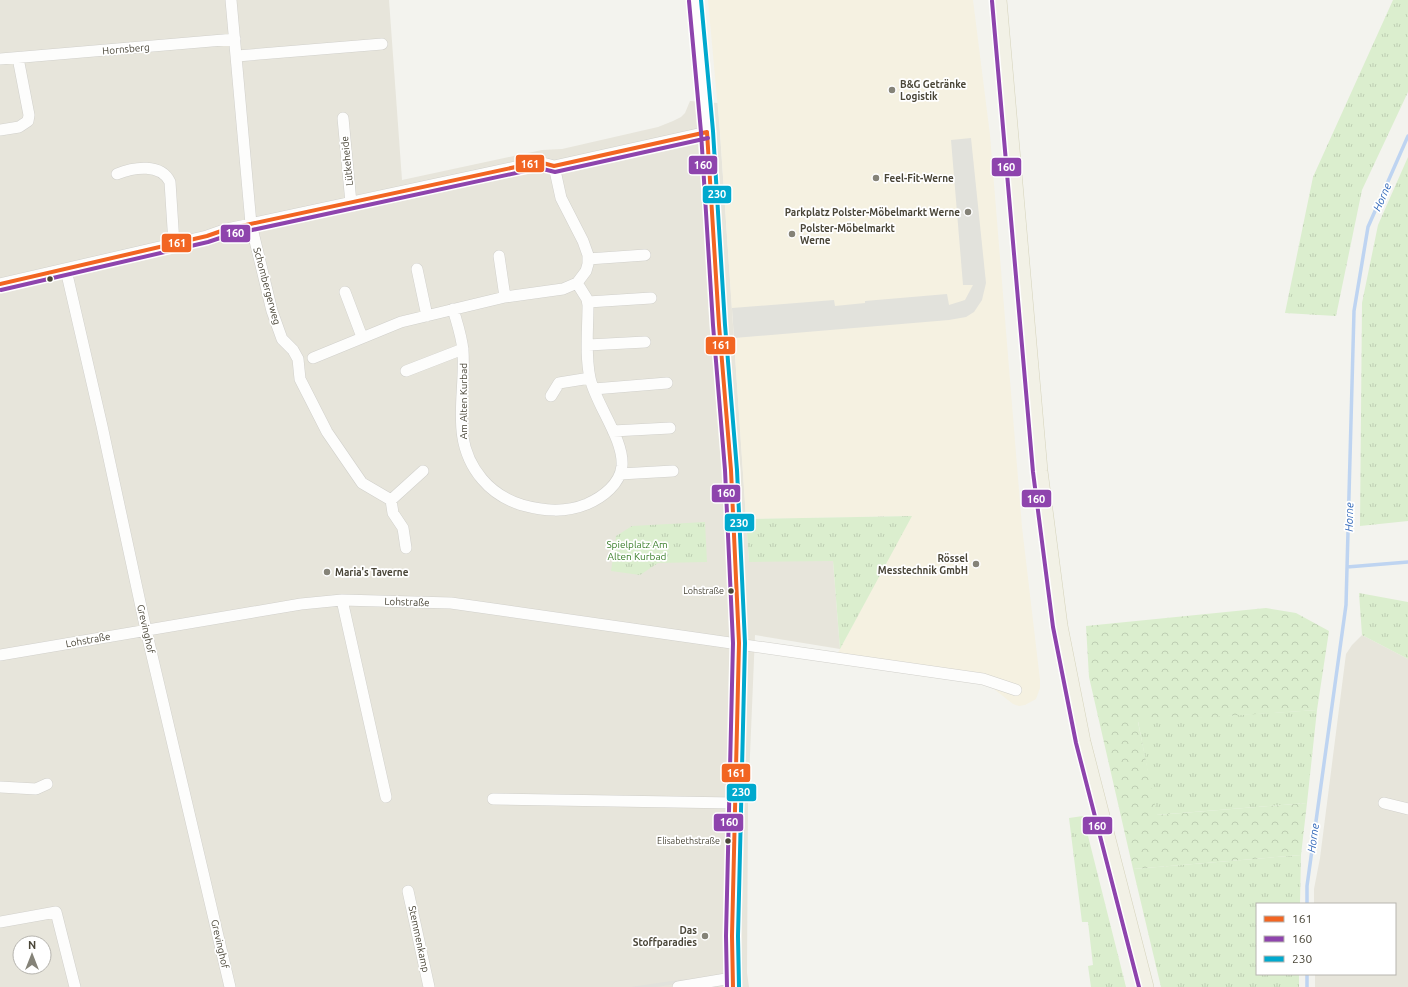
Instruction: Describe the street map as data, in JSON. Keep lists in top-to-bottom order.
{
  "streets": {
    "street": [
      "Hornsberg",
      "Lütkeheide",
      "Schombergerweg",
      "Am Alten Kurbad",
      "Lohstraße",
      "Grevinghof",
      "Stemmenkamp"
    ]
  },
  "crossings": [
    ["Hornsberg", "Schombergerweg"],
    ["Lohstraße", "Grevinghof"]
  ],
  "water": ["Horne"],
  "parks": ["Spielplatz Am Alten Kurbad"],
  "places": [
    "B&G Getränke Logistik",
    "Feel-Fit-Werne",
    "Parkplatz Polster-Möbelmarkt Werne",
    "Polster-Möbelmarkt Werne",
    "Rössel Messtechnik GmbH",
    "Maria's Taverne",
    "Lohstraße",
    "Elisabethstraße",
    "Das Stoffparadies"
  ],
  "lines": ["transit line 230", "transit line 160", "transit line 161"],
  "legend": ["161", "160", "230"],
  "north": "top"
}
